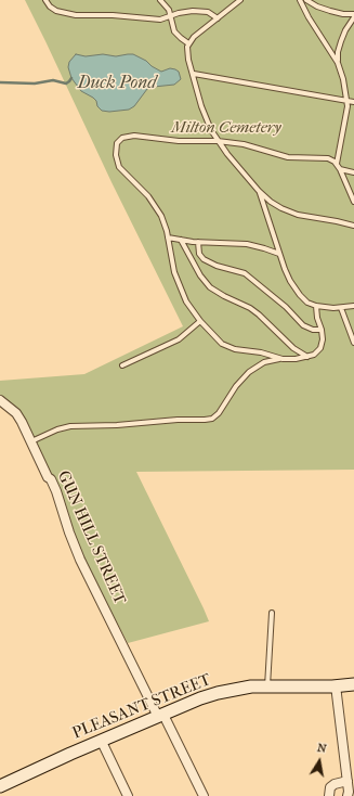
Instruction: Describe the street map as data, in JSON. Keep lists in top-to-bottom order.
{
  "streets": {
    "street": ["GUN HILL STREET", "PLEASANT STREET"]
  },
  "crossings": [
    ["GUN HILL STREET", "PLEASANT STREET"]
  ],
  "water": ["Duck Pond"],
  "parks": ["Milton Cemetery"],
  "north": "top"
}
